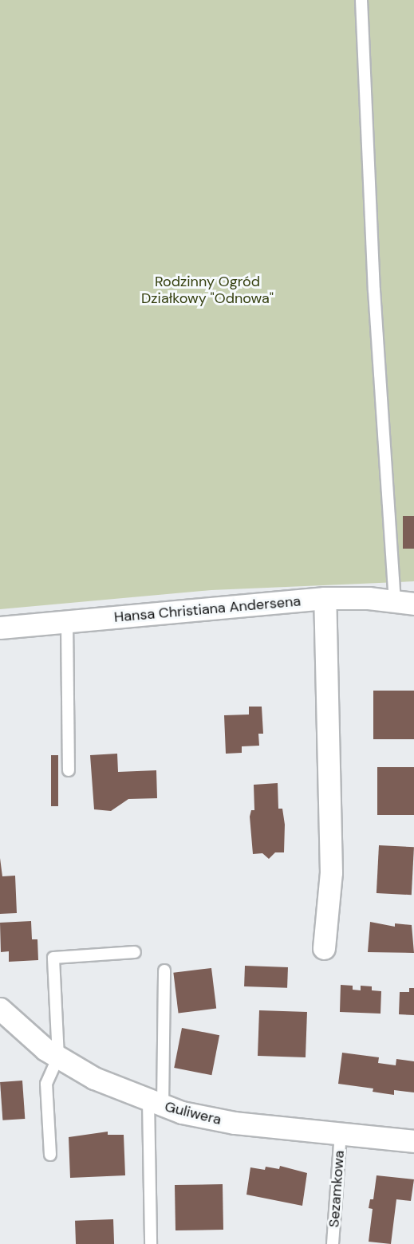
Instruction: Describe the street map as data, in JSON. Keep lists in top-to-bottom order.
{
  "streets": {
    "street": ["Hansa Christiana Andersena", "Guliwera"],
    "lane": ["Sezamkowa"]
  },
  "crossings": [
    ["Guliwera", "Sezamkowa"]
  ],
  "parks": ["Rodzinny Ogród Działkowy \"Odnowa\""]
}
